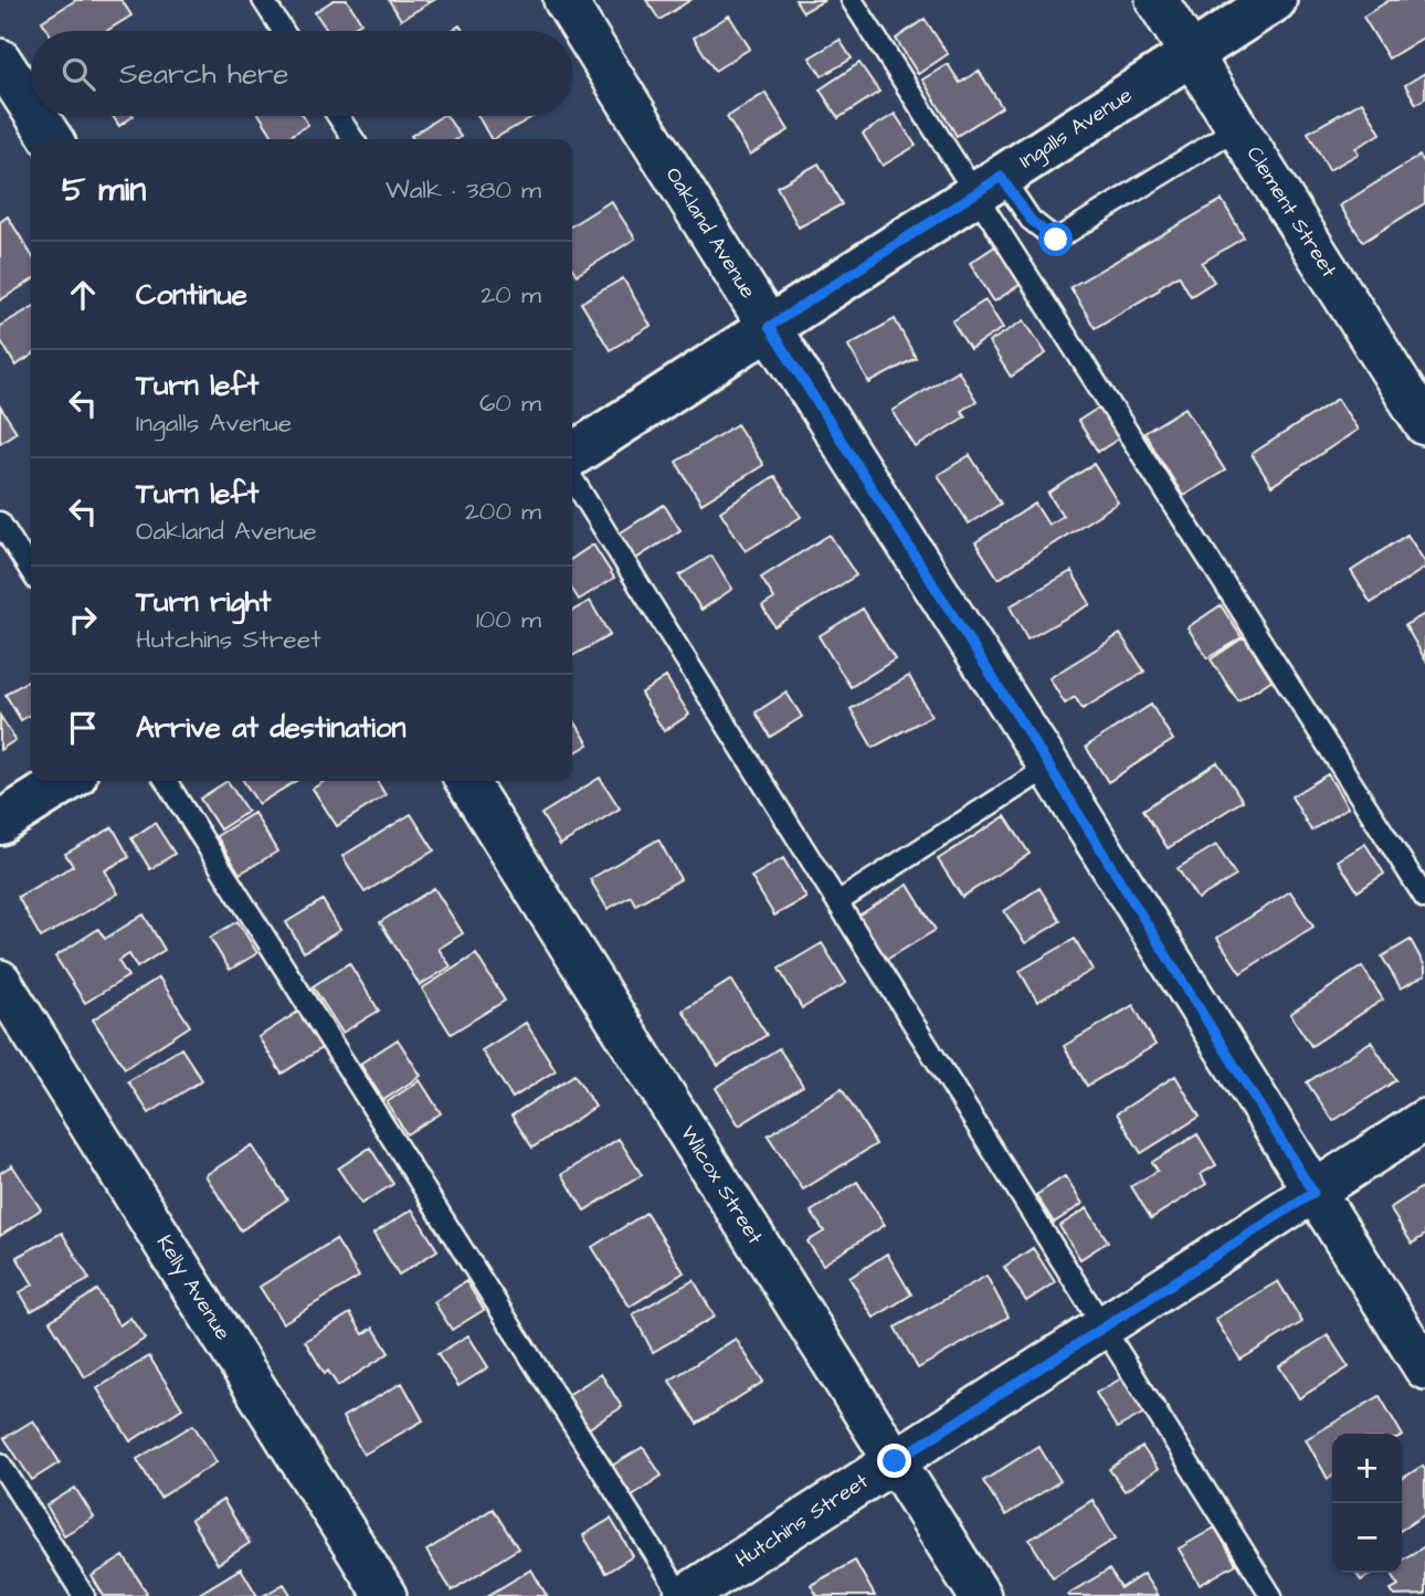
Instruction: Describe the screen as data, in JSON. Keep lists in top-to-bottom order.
{
  "streets": {
    "street": [
      "Ingalls Avenue",
      "Clement Street",
      "Oakland Avenue",
      "Wilcox Street",
      "Kelly Avenue",
      "Hutchins Street"
    ]
  },
  "crossings": [
    ["Ingalls Avenue", "Clement Street"],
    ["Ingalls Avenue", "Oakland Avenue"],
    ["Oakland Avenue", "Hutchins Street"],
    ["Wilcox Street", "Hutchins Street"]
  ],
  "page": {
    "search": "Search here",
    "heading": ["5 min", "Walk · 380 m"],
    "list": [
      ["Continue", "20 m"],
      ["Turn left", "Ingalls Avenue", "60 m"],
      ["Turn left", "Oakland Avenue", "200 m"],
      ["Turn right", "Hutchins Street", "100 m"],
      "Arrive at destination"
    ],
    "map_buttons": ["+", "−"]
  }
}
